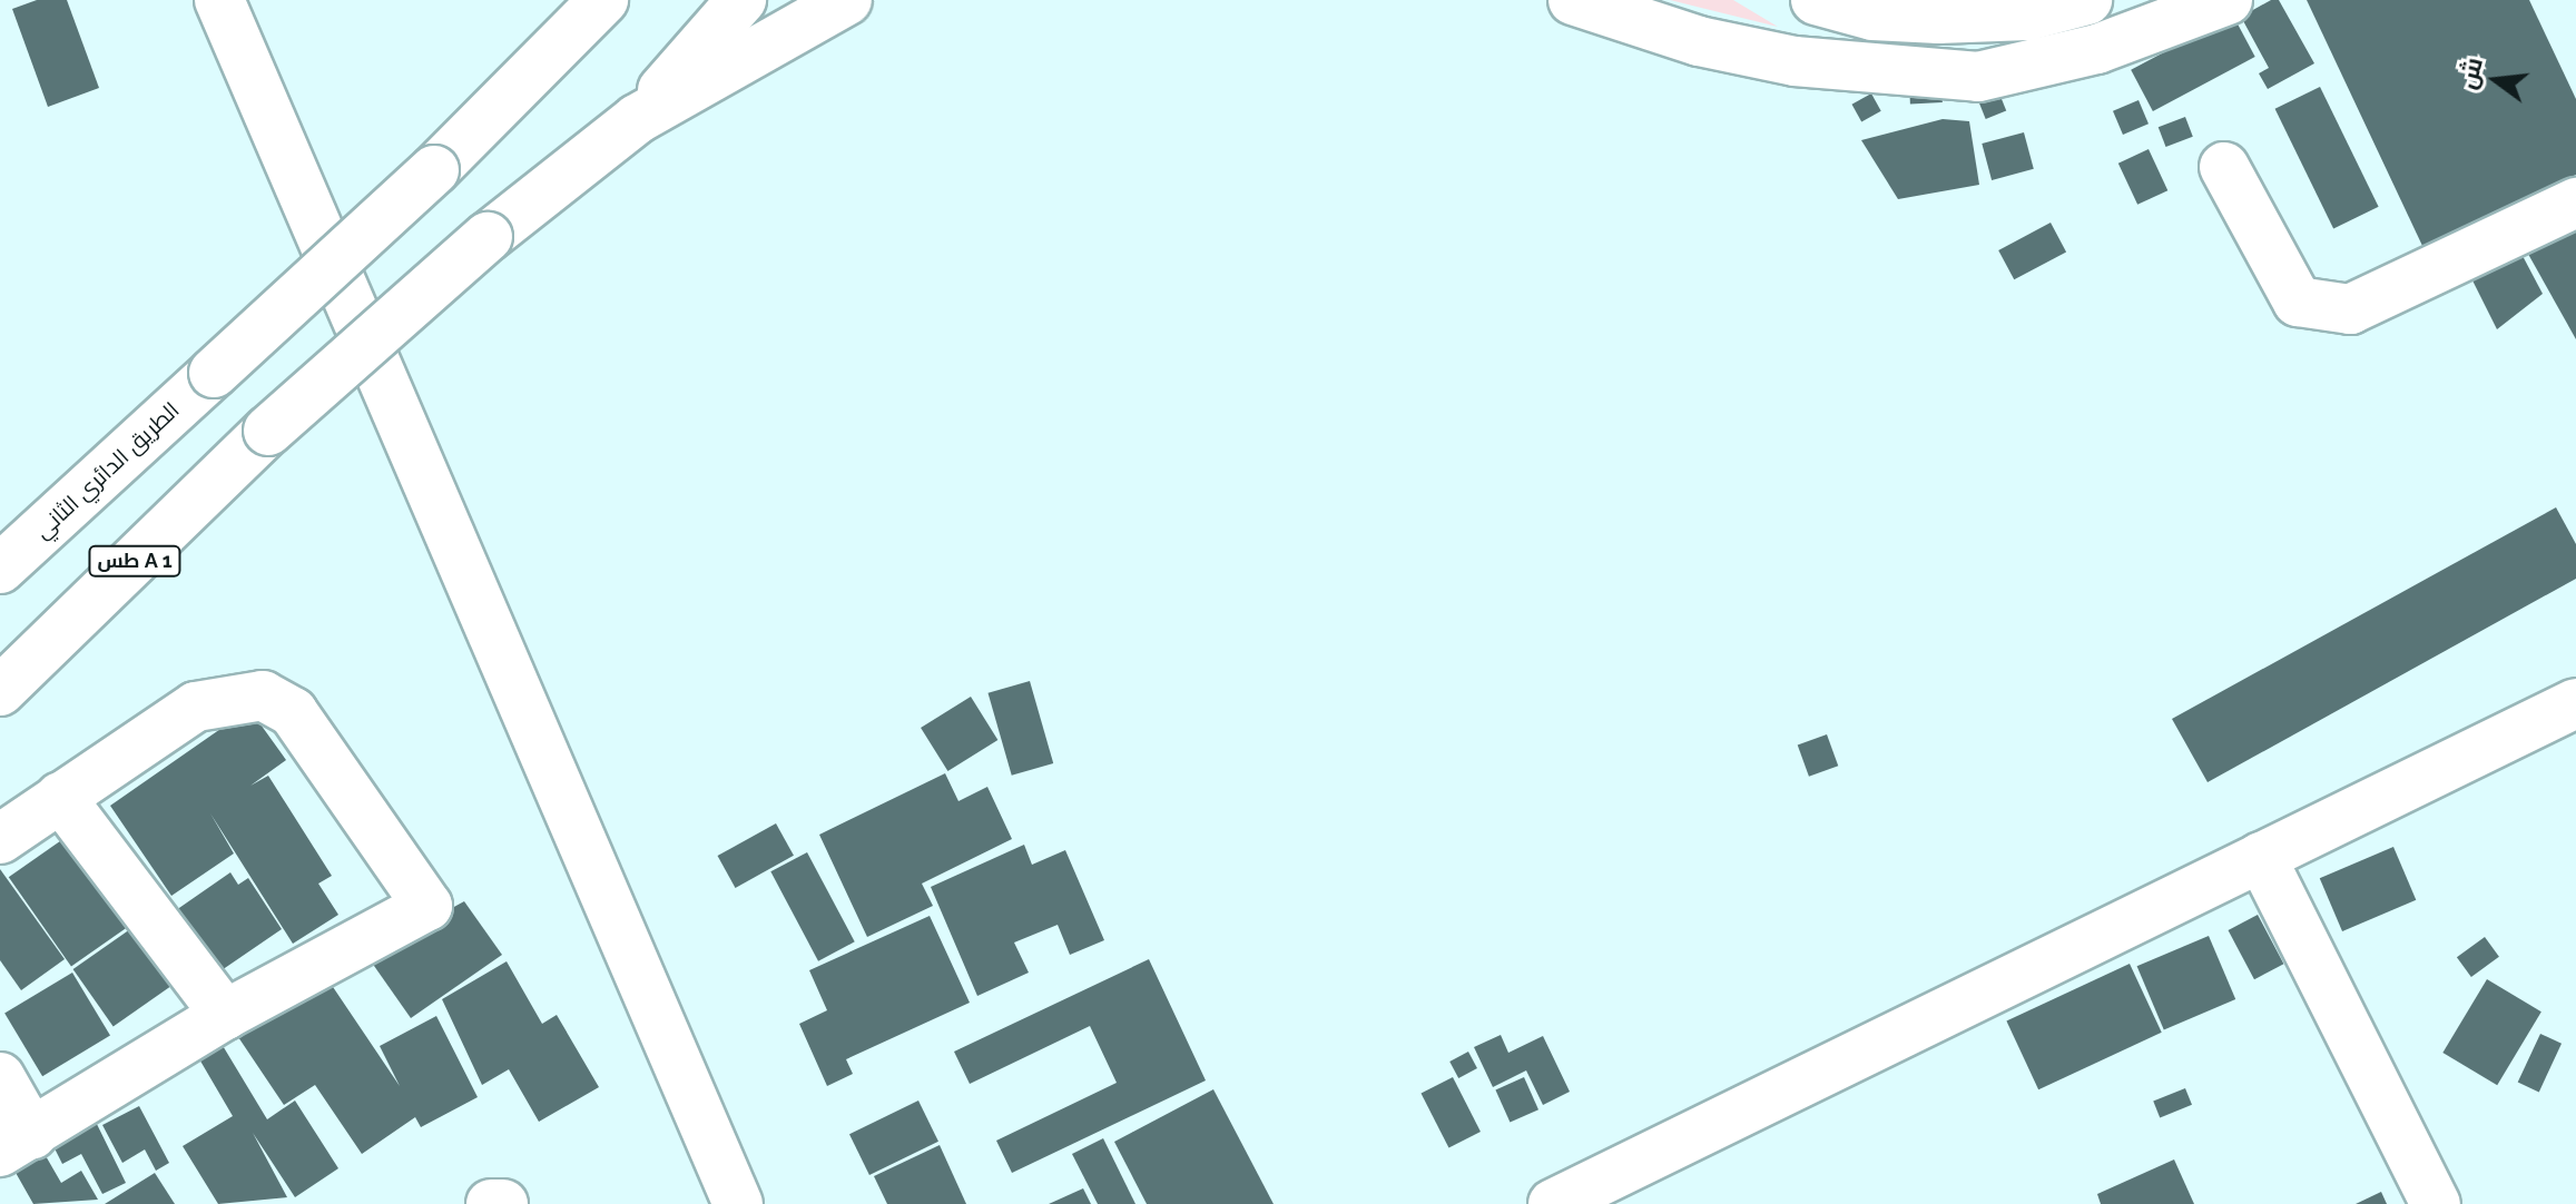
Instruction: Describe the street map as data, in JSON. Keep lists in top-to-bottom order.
{
  "streets": {
    "main road": ["الطريق الدائري الثاني", "طس A 1"]
  },
  "north": "left"
}
